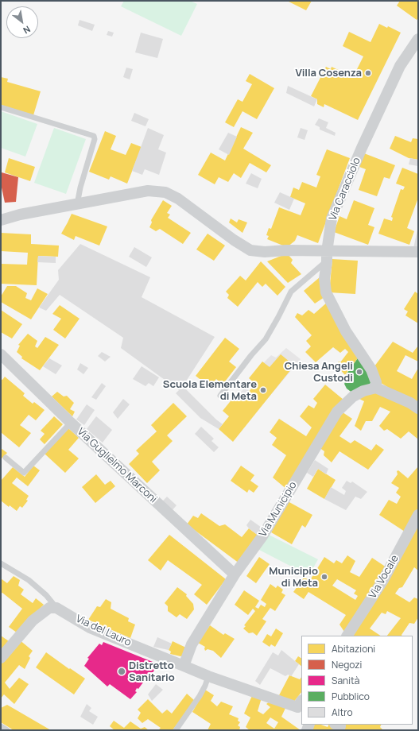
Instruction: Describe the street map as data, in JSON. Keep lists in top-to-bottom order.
{
  "streets": {
    "street": [
      "Via Caracciolo",
      "Via Guglielmo Marconi",
      "Via Municipio",
      "Via Vocale",
      "Via del Lauro"
    ]
  },
  "crossings": [
    ["Via Caracciolo", "Via Municipio"],
    ["Via Guglielmo Marconi", "Via Municipio"],
    ["Via Municipio", "Via del Lauro"]
  ],
  "places": [
    "Villa Cosenza",
    "Chiesa Angeli Custodi",
    "Scuola Elementare di Meta",
    "Municipio di Meta",
    "Distretto Sanitario"
  ],
  "legend": [
    "Abitazioni",
    "Negozi",
    "Sanità",
    "Pubblico",
    "Altro"
  ],
  "north": "bottom right"
}
